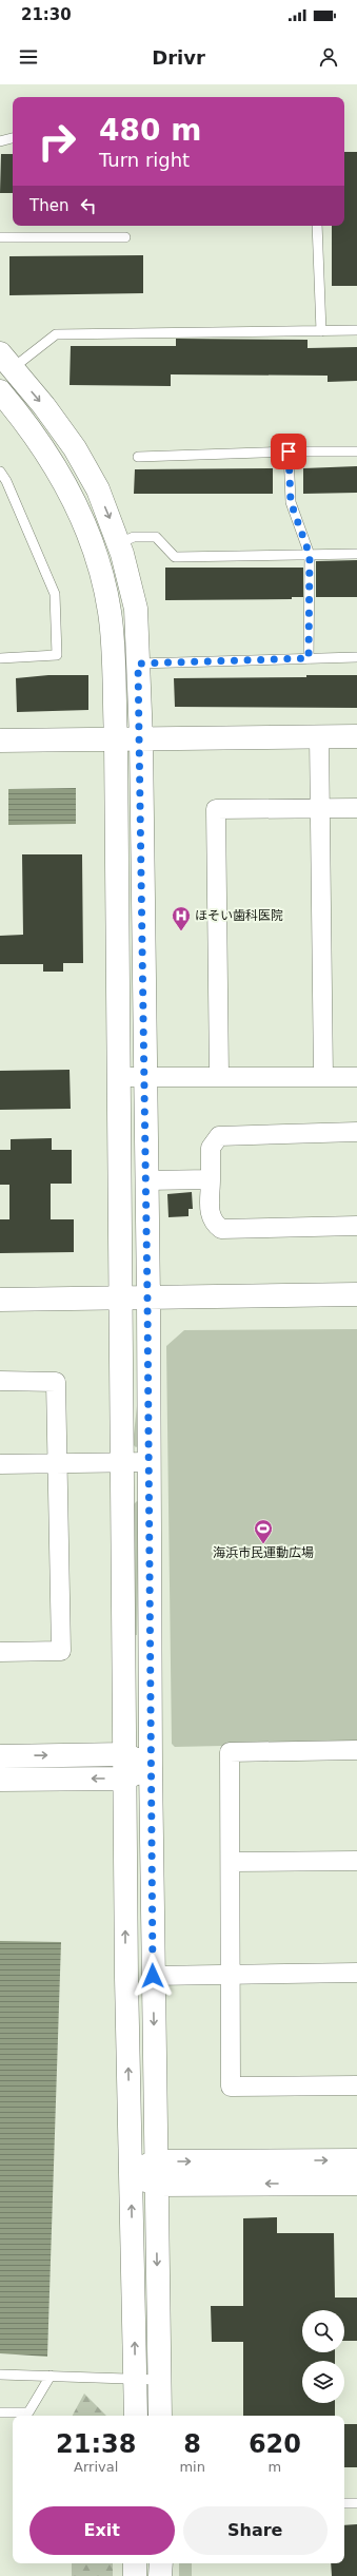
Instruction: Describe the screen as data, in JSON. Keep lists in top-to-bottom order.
{
  "places": {
    "hospital": ["ほそい歯科医院"],
    "sports": ["海浜市民運動広場"]
  },
  "page": {
    "status": "21:30",
    "header": "Drivr",
    "turn": ["480 m", "Turn right"],
    "then": "Then",
    "eta": [
      "21:38",
      "Arrival",
      "8",
      "min",
      "620",
      "m"
    ],
    "buttons": ["Exit", "Share"]
  }
}
